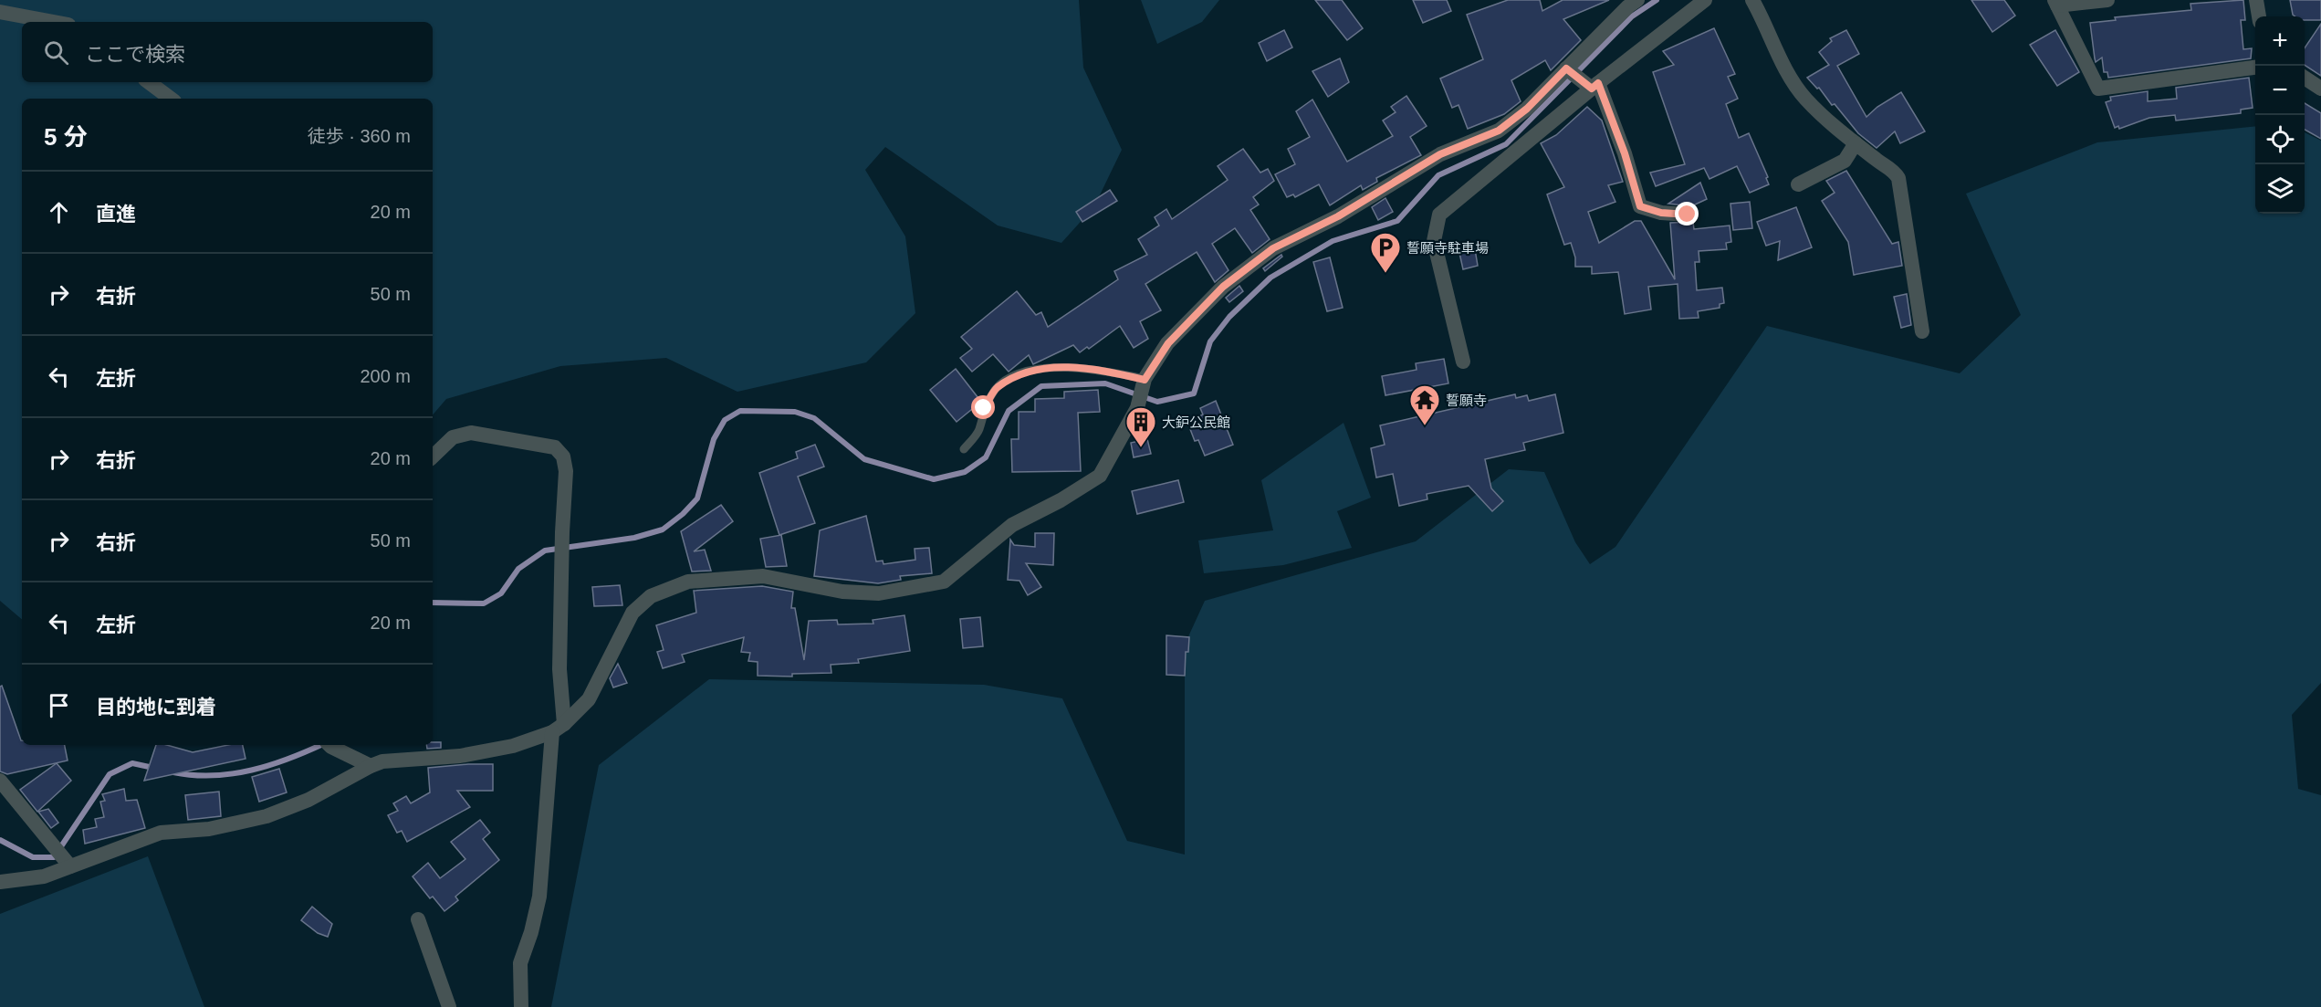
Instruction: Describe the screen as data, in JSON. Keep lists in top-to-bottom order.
{
  "places": {
    "parking": ["誓願寺駐車場"],
    "temple": ["誓願寺"],
    "building": ["大鈩公民館"]
  },
  "page": {
    "map_buttons": ["+", "−"],
    "search": "ここで検索",
    "heading": ["5 分", "徒歩 · 360 m"],
    "list": [
      ["直進", "20 m"],
      ["右折", "50 m"],
      ["左折", "200 m"],
      ["右折", "20 m"],
      ["右折", "50 m"],
      ["左折", "20 m"],
      "目的地に到着"
    ]
  }
}
